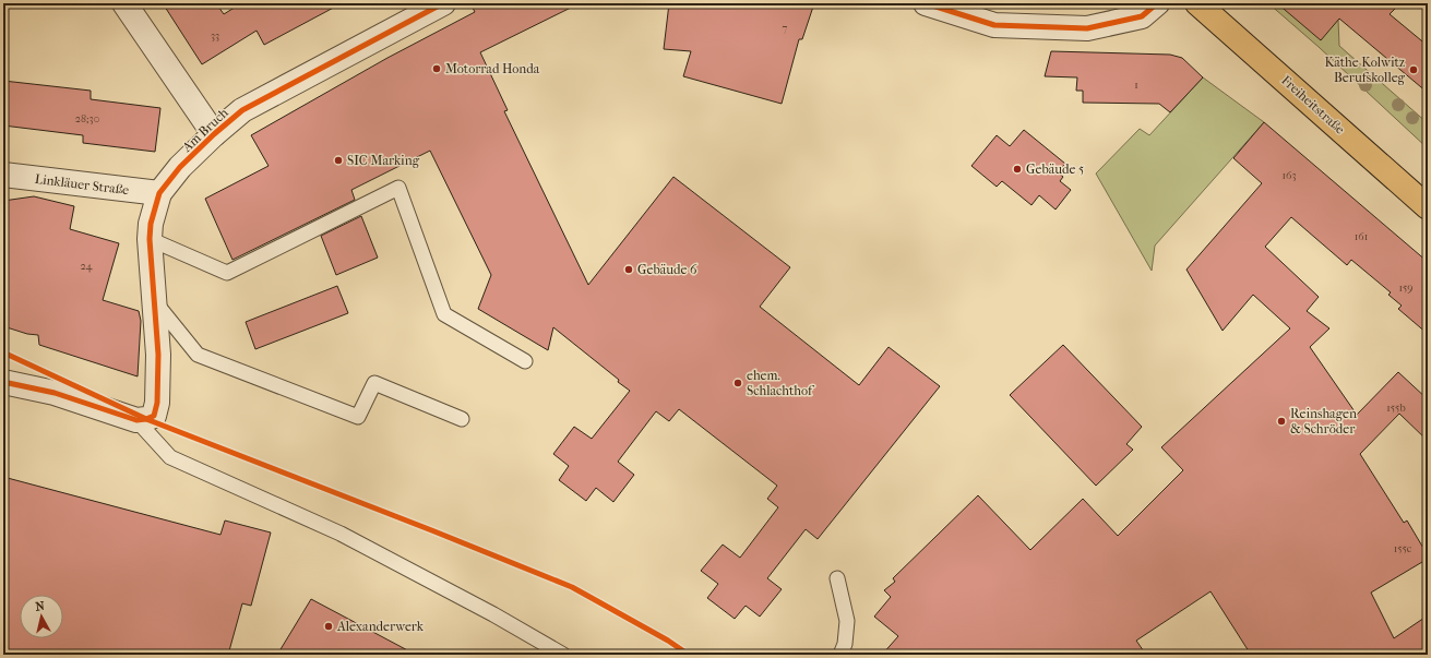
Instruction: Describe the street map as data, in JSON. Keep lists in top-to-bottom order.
{
  "streets": {
    "main road": ["Freiheitstraße"],
    "street": ["Am Bruch", "Linkläuer Straße"]
  },
  "crossings": [
    ["Am Bruch", "Linkläuer Straße"]
  ],
  "places": [
    "Motorrad Honda",
    "Käthe Kolwitz Berufskolleg",
    "SIC Marking",
    "Gebäude 5",
    "Gebäude 6",
    "ehem. Schlachthof",
    "Reinshagen & Schröder",
    "Alexanderwerk"
  ],
  "house_numbers": [
    "7",
    "33",
    "1",
    "28;30",
    "163",
    "161",
    "24",
    "159",
    "155b",
    "155c"
  ],
  "north": "top"
}
